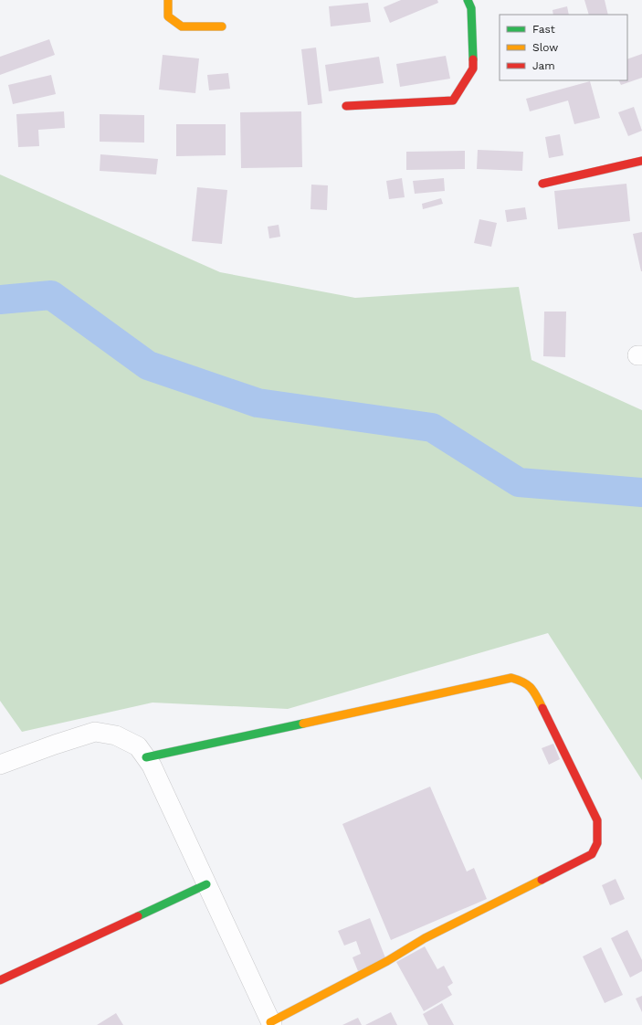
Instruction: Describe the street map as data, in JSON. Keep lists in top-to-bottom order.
{
  "legend": ["Fast", "Slow", "Jam"]
}
